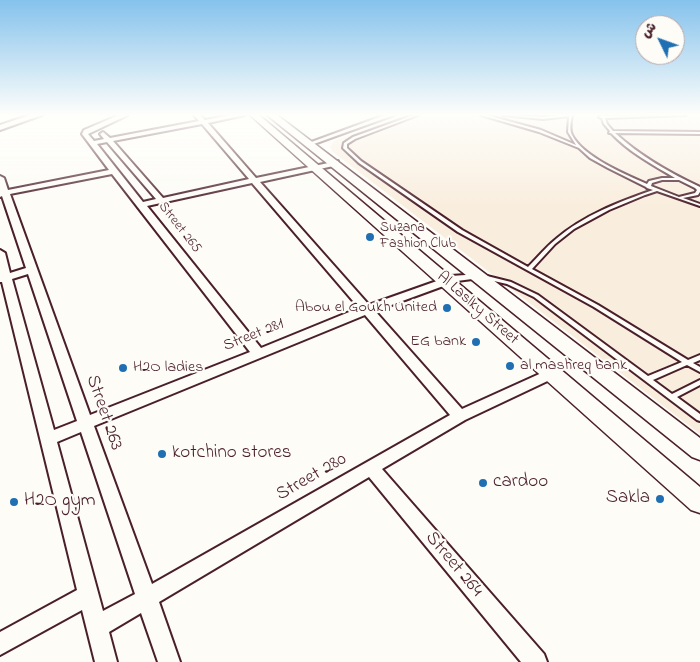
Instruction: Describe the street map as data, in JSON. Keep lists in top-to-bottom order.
{
  "streets": {
    "main road": ["Al Laslky Street"],
    "street": [
      "Street 265",
      "Street 281",
      "Street 263",
      "Street 280",
      "Street 264"
    ]
  },
  "crossings": [
    ["Street 265", "Street 281"],
    ["Al Laslky Street", "Street 281"],
    ["Al Laslky Street", "Street 280"],
    ["Street 281", "Street 263"],
    ["Street 263", "Street 280"],
    ["Street 280", "Street 264"]
  ],
  "places": [
    "Suzana Fashion Club",
    "Abou el Goukh United",
    "EG bank",
    "al mashreq bank",
    "H2O ladies",
    "kotchino stores",
    "cardoo",
    "Sakla",
    "H2O gym"
  ],
  "north": "top left"
}
